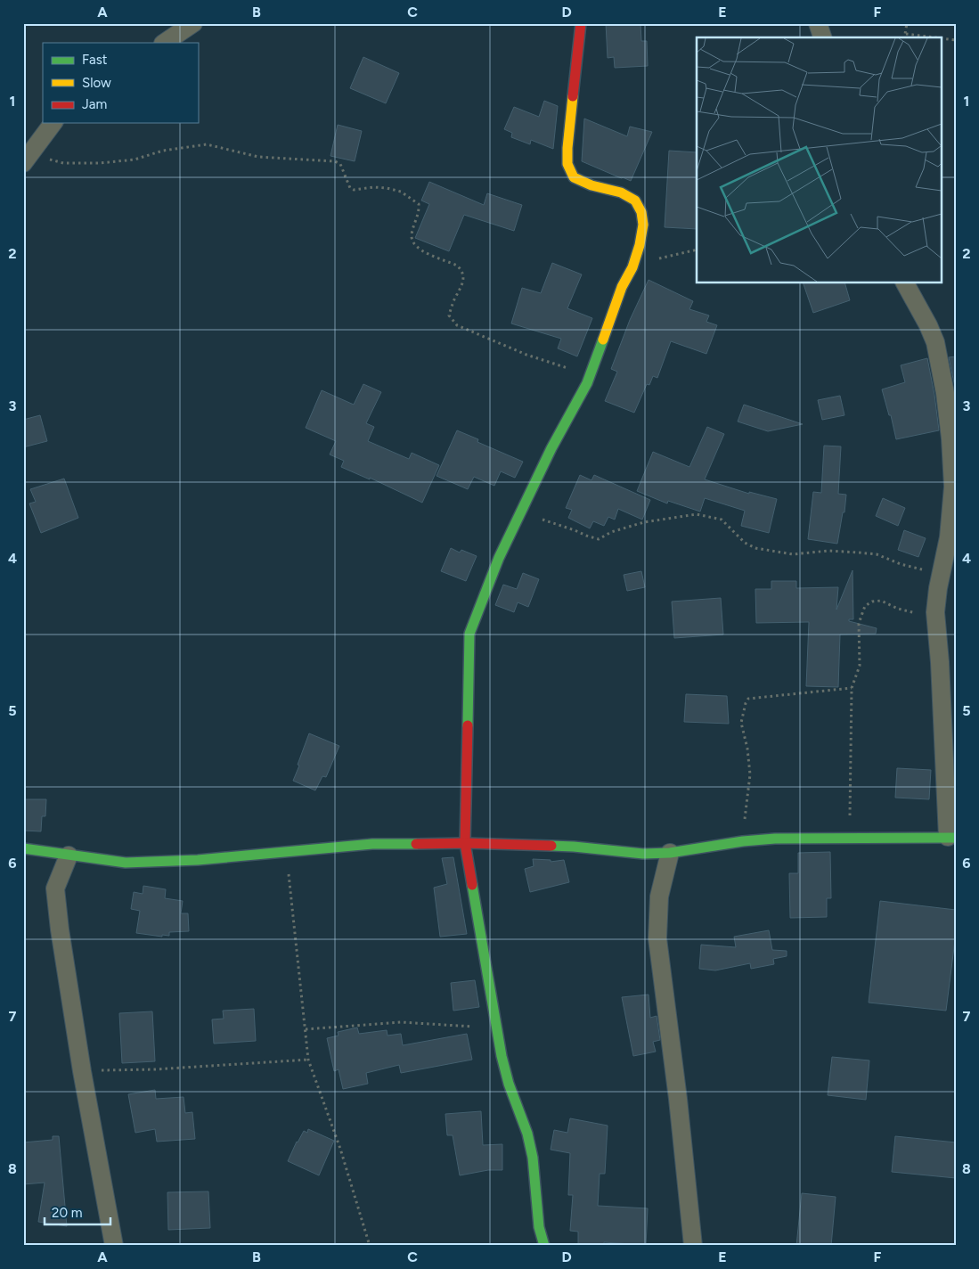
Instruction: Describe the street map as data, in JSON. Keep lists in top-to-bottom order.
{
  "legend": ["Fast", "Slow", "Jam"],
  "scale_bar": "20 m",
  "grid": {
    "columns": [
      "A",
      "B",
      "C",
      "D",
      "E",
      "F"
    ],
    "rows": [
      "1",
      "2",
      "3",
      "4",
      "5",
      "6",
      "7",
      "8"
    ]
  }
}
